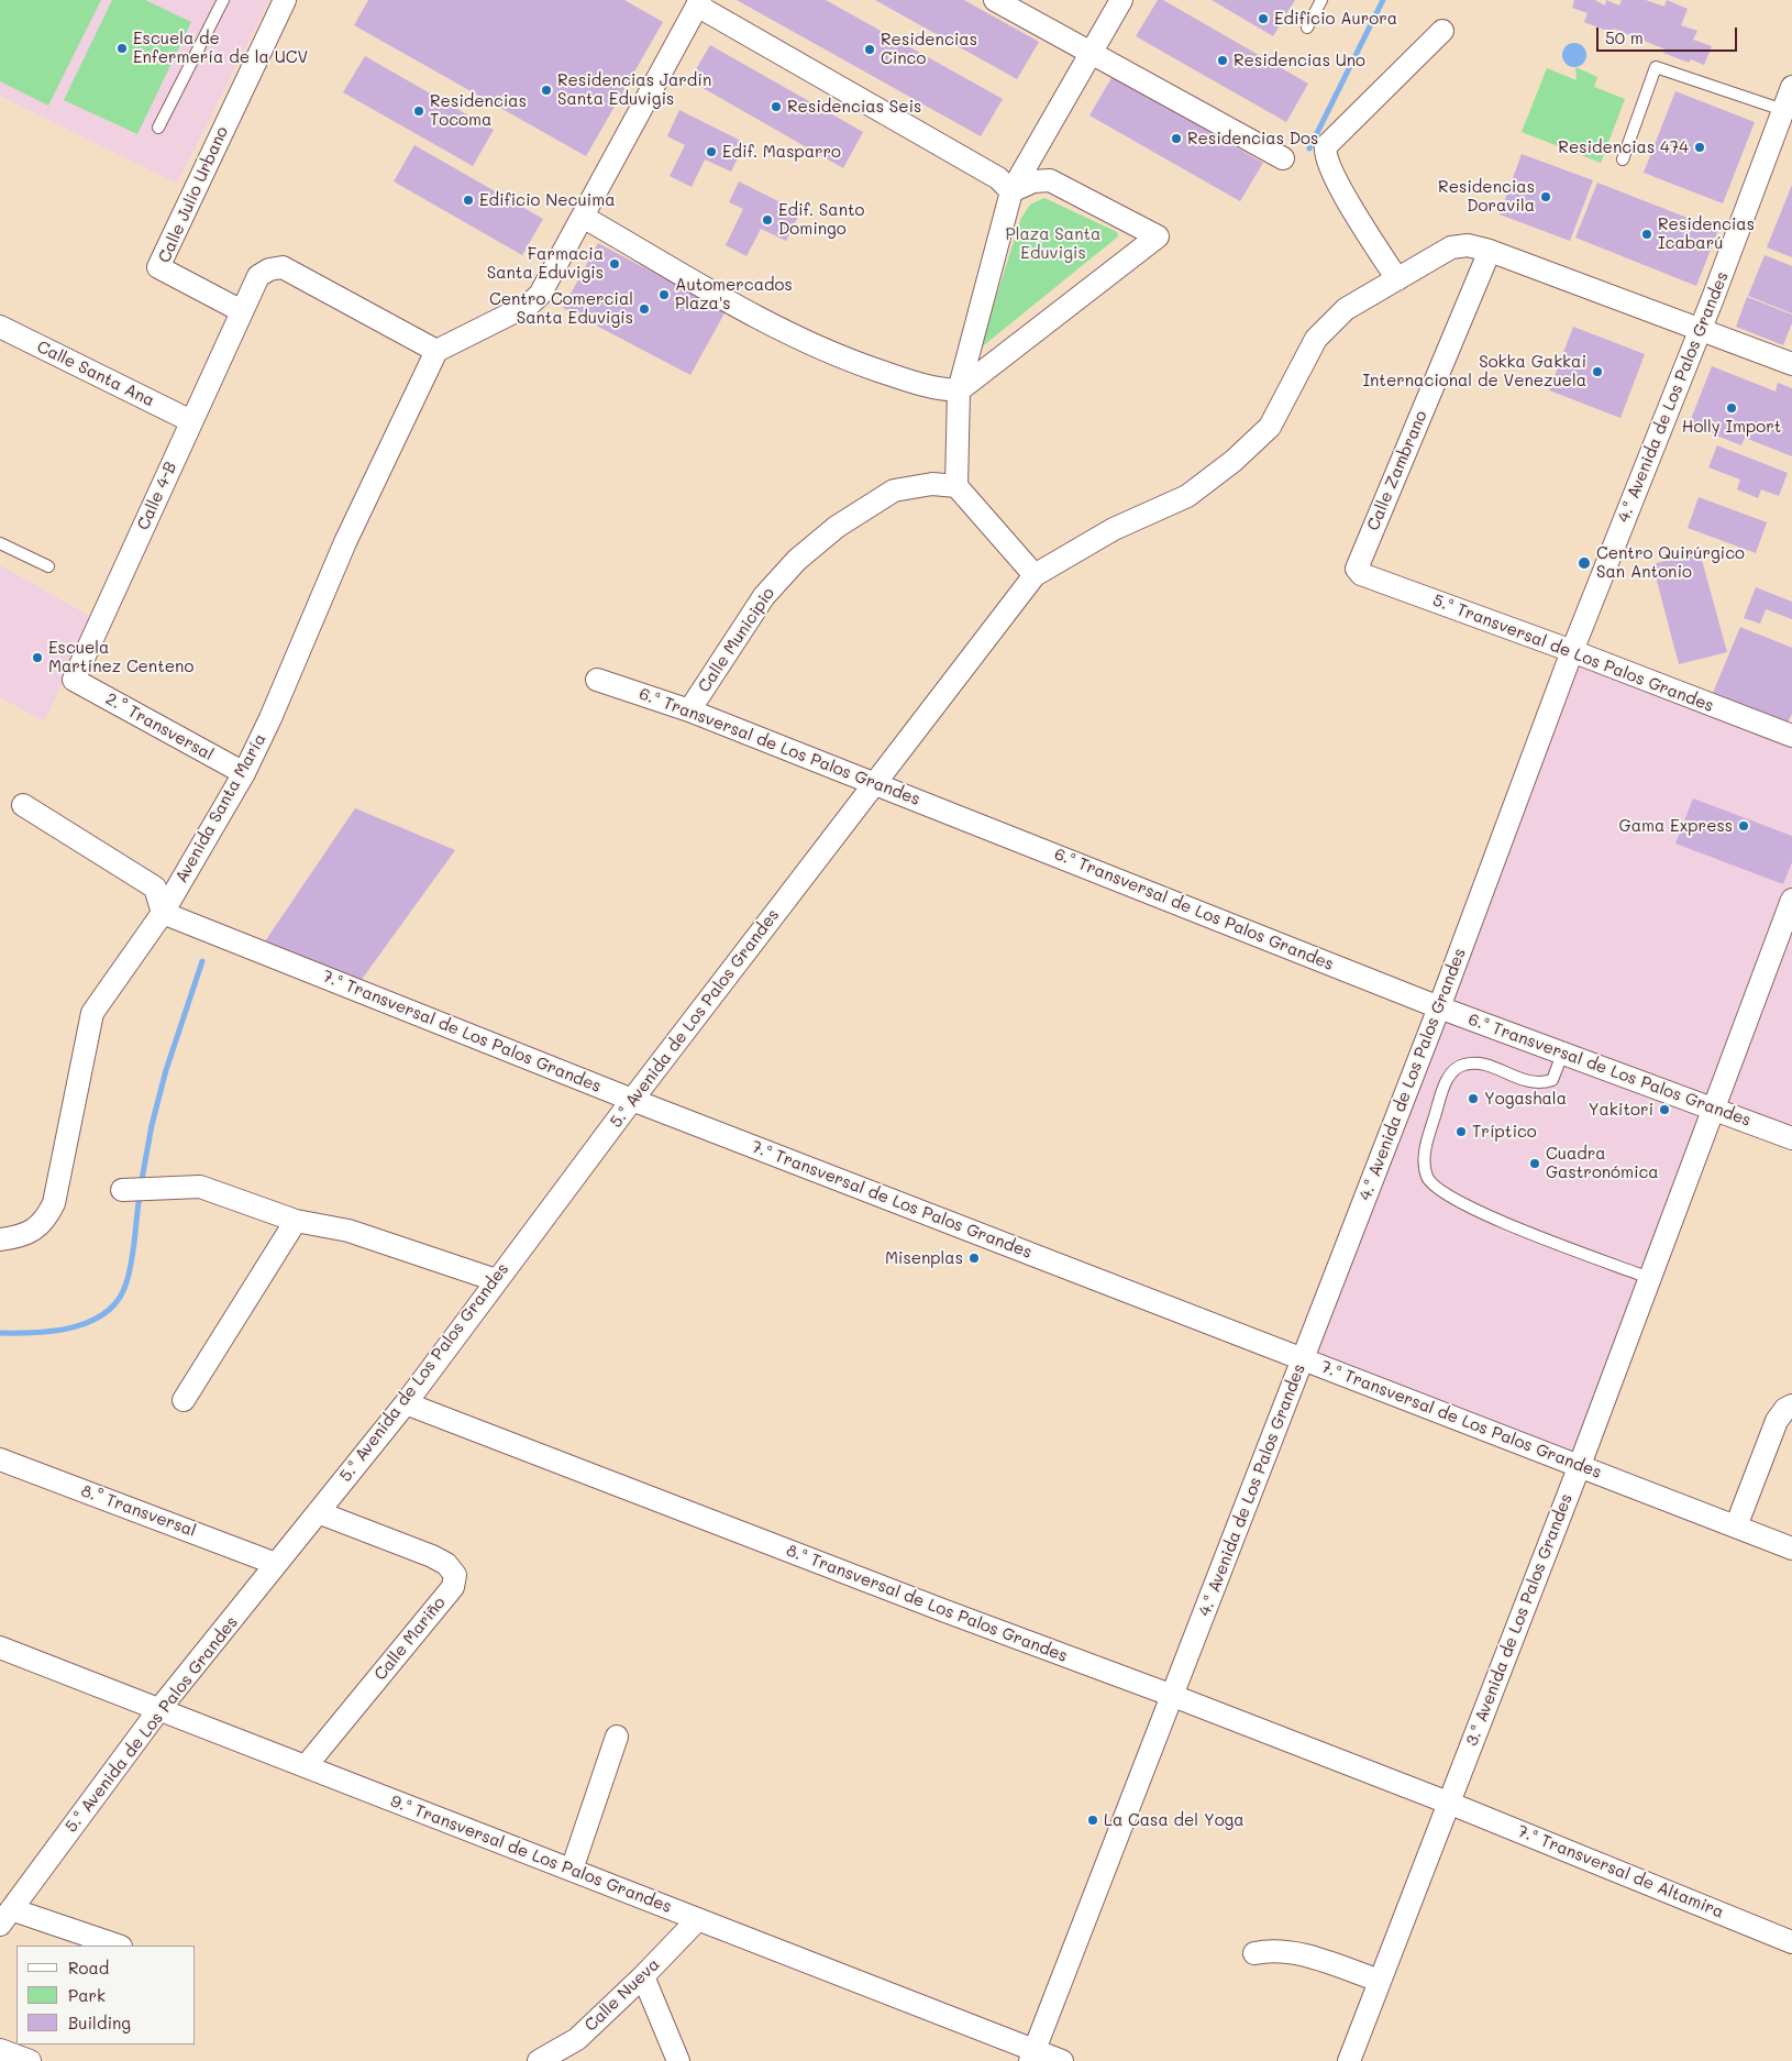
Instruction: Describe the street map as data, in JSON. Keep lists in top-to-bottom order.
{
  "streets": {
    "street": [
      "Calle Julio Urbano",
      "Calle Santa Ana",
      "4.ª Avenida de Los Palos Grandes",
      "Calle Zambrano",
      "Calle 4-B",
      "Calle Municipio",
      "5.ª Transversal de Los Palos Grandes",
      "2.° Transversal",
      "6.ª Transversal de Los Palos Grandes",
      "Avenida Santa María",
      "5.ª Avenida de Los Palos Grandes",
      "7.ª Transversal de Los Palos Grandes",
      "8.° Transversal",
      "8.ª Transversal de Los Palos Grandes",
      "3.ª Avenida de Los Palos Grandes",
      "Calle Mariño",
      "9.ª Transversal de Los Palos Grandes",
      "7.ª Transversal de Altamira",
      "Calle Nueva"
    ]
  },
  "crossings": [
    ["Calle Julio Urbano", "Calle 4-B"],
    ["Calle Santa Ana", "Calle 4-B"],
    ["4.ª Avenida de Los Palos Grandes", "5.ª Transversal de Los Palos Grandes"],
    ["4.ª Avenida de Los Palos Grandes", "6.ª Transversal de Los Palos Grandes"],
    ["4.ª Avenida de Los Palos Grandes", "5.ª Avenida de Los Palos Grandes"],
    ["4.ª Avenida de Los Palos Grandes", "7.ª Transversal de Los Palos Grandes"],
    ["4.ª Avenida de Los Palos Grandes", "8.ª Transversal de Los Palos Grandes"],
    ["4.ª Avenida de Los Palos Grandes", "9.ª Transversal de Los Palos Grandes"],
    ["Calle Zambrano", "5.ª Transversal de Los Palos Grandes"],
    ["Calle Zambrano", "5.ª Avenida de Los Palos Grandes"],
    ["Calle 4-B", "2.° Transversal"],
    ["Calle Municipio", "6.ª Transversal de Los Palos Grandes"],
    ["2.° Transversal", "Avenida Santa María"],
    ["6.ª Transversal de Los Palos Grandes", "5.ª Avenida de Los Palos Grandes"],
    ["6.ª Transversal de Los Palos Grandes", "3.ª Avenida de Los Palos Grandes"],
    ["Avenida Santa María", "7.ª Transversal de Los Palos Grandes"],
    ["5.ª Avenida de Los Palos Grandes", "7.ª Transversal de Los Palos Grandes"],
    ["5.ª Avenida de Los Palos Grandes", "8.° Transversal"],
    ["5.ª Avenida de Los Palos Grandes", "8.ª Transversal de Los Palos Grandes"],
    ["5.ª Avenida de Los Palos Grandes", "Calle Mariño"],
    ["5.ª Avenida de Los Palos Grandes", "9.ª Transversal de Los Palos Grandes"],
    ["7.ª Transversal de Los Palos Grandes", "3.ª Avenida de Los Palos Grandes"],
    ["8.ª Transversal de Los Palos Grandes", "3.ª Avenida de Los Palos Grandes"],
    ["8.ª Transversal de Los Palos Grandes", "7.ª Transversal de Altamira"],
    ["3.ª Avenida de Los Palos Grandes", "7.ª Transversal de Altamira"],
    ["Calle Mariño", "9.ª Transversal de Los Palos Grandes"],
    ["9.ª Transversal de Los Palos Grandes", "Calle Nueva"]
  ],
  "parks": ["Plaza Santa Eduvigis"],
  "places": [
    "Edificio Aurora",
    "Escuela de Enfermería de la UCV",
    "Residencias Cinco",
    "Residencias Uno",
    "Residencias Jardín Santa Eduvigis",
    "Residencias Seis",
    "Residencias Tocoma",
    "Residencias Dos",
    "Residencias 474",
    "Edif. Masparro",
    "Residencias Doravila",
    "Edificio Necuima",
    "Edif. Santo Domingo",
    "Residencias Icabarú",
    "Farmacia Santa Eduvigis",
    "Automercados Plaza's",
    "Centro Comercial Santa Eduvigis",
    "Sokka Gakkai Internacional de Venezuela",
    "Holly Import",
    "Centro Quirúrgico San Antonio",
    "Escuela Martínez Centeno",
    "Gama Express",
    "Yogashala",
    "Yakitori",
    "Tríptico",
    "Cuadra Gastronómica",
    "Misenplas",
    "La Casa del Yoga"
  ],
  "legend": ["Road", "Park", "Building"],
  "scale_bar": "50 m"
}
